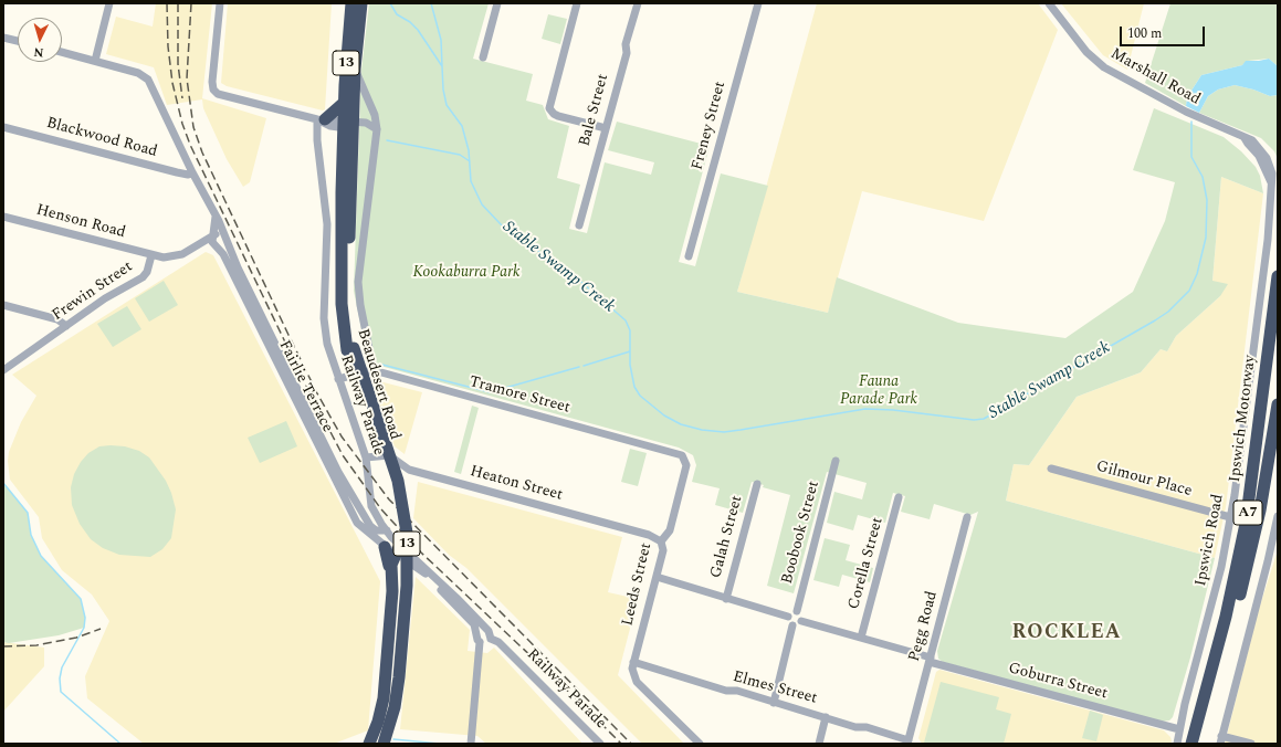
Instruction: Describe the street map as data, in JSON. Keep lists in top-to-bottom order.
{
  "streets": {
    "highway": [
      "13",
      "Beaudesert Road",
      "Ipswich Motorway",
      "A7"
    ],
    "street": [
      "Marshall Road",
      "Bale Street",
      "Freney Street",
      "Blackwood Road",
      "Henson Road",
      "Frewin Street",
      "Fairlie Terrace",
      "Tramore Street",
      "Railway Parade",
      "Gilmour Place",
      "Heaton Street",
      "Boobook Street",
      "Galah Street",
      "Ipswich Road",
      "Corella Street",
      "Leeds Street",
      "Pegg Road",
      "Goburra Street",
      "Elmes Street"
    ]
  },
  "crossings": [
    ["Marshall Road", "Ipswich Road"],
    ["Blackwood Road", "Fairlie Terrace"],
    ["Henson Road", "Frewin Street"],
    ["Frewin Street", "Fairlie Terrace"],
    ["Beaudesert Road", "Tramore Street"],
    ["Fairlie Terrace", "Railway Parade"],
    ["Tramore Street", "Railway Parade"],
    ["Tramore Street", "Leeds Street"],
    ["Railway Parade", "Heaton Street"],
    ["Gilmour Place", "Ipswich Road"],
    ["Heaton Street", "Leeds Street"],
    ["Boobook Street", "Goburra Street"],
    ["Ipswich Road", "Goburra Street"],
    ["Corella Street", "Goburra Street"],
    ["Leeds Street", "Elmes Street"],
    ["Pegg Road", "Goburra Street"],
    ["Pegg Road", "Elmes Street"]
  ],
  "districts": ["ROCKLEA"],
  "water": ["Stable Swamp Creek"],
  "parks": ["Kookaburra Park", "Fauna Parade Park"],
  "scale_bar": "100 m",
  "north": "bottom"
}
